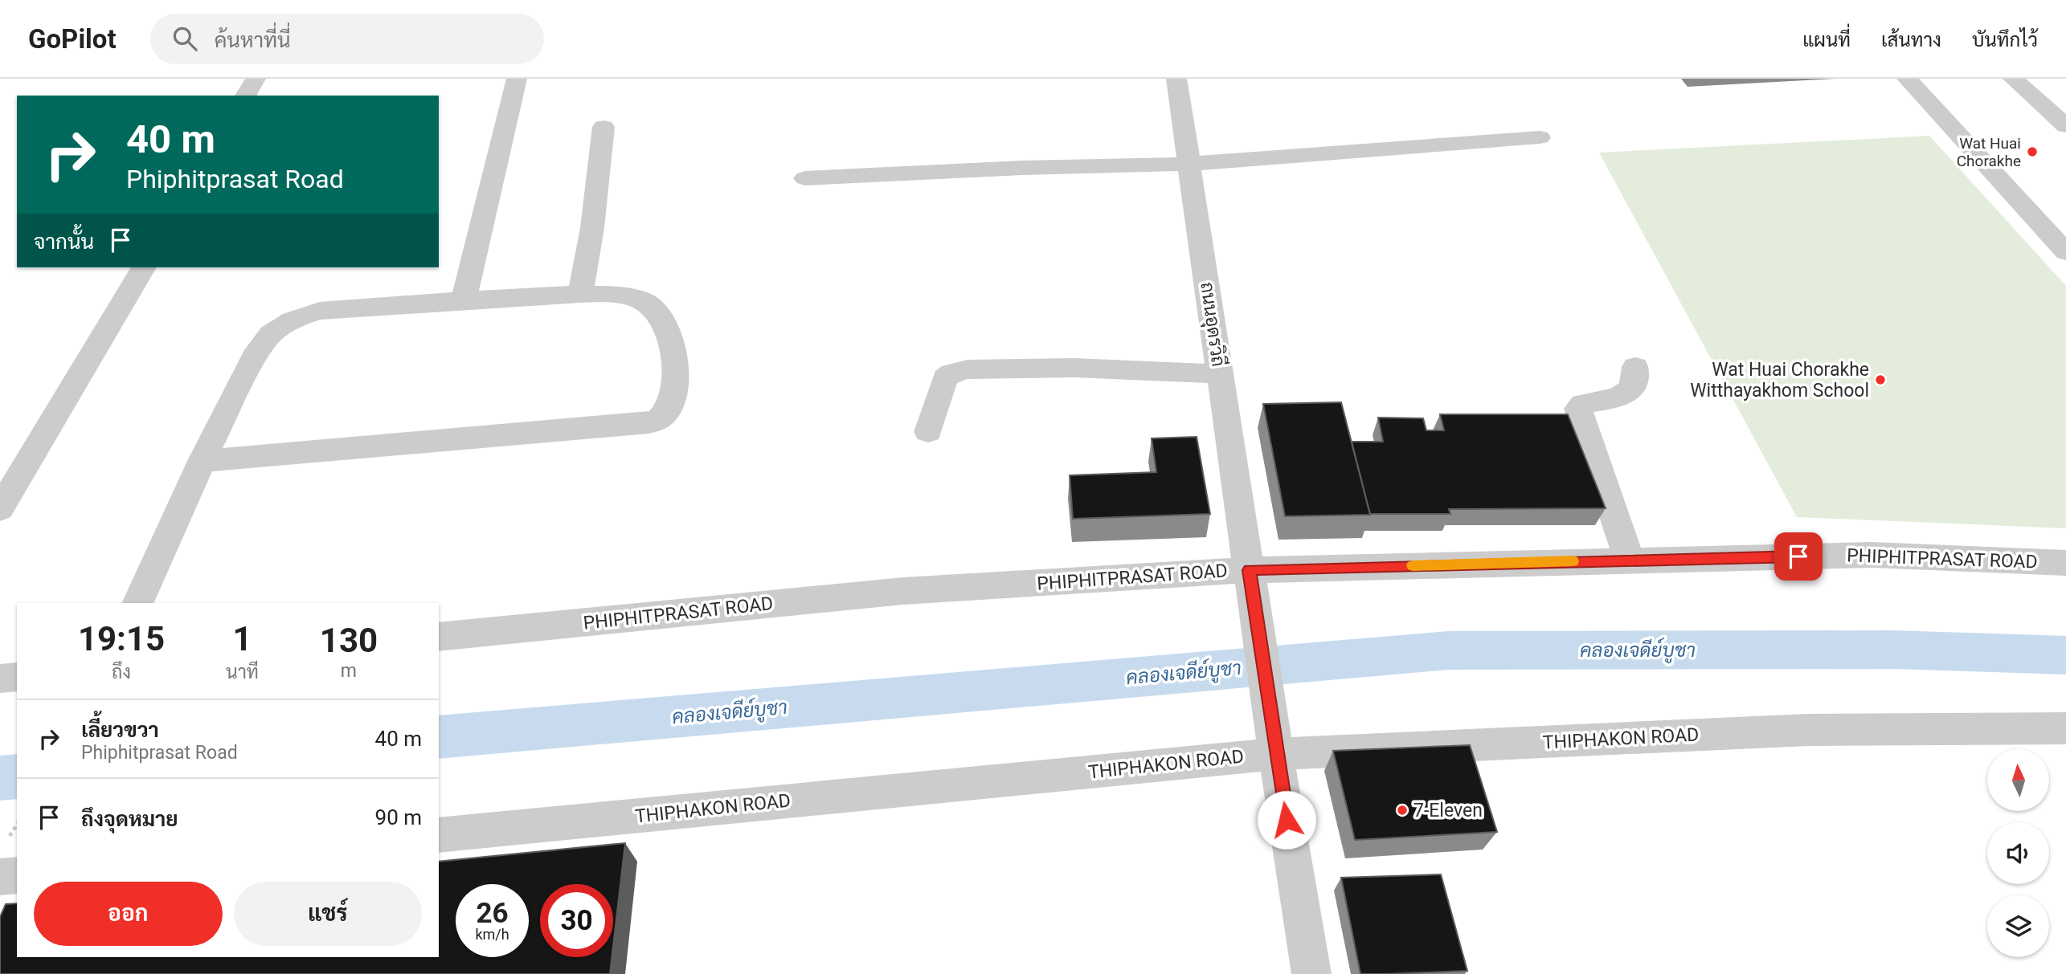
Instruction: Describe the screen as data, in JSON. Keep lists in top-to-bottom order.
{
  "streets": {
    "street": ["ถนนอุดรวิถี", "PHIPHITPRASAT ROAD", "THIPHAKON ROAD"]
  },
  "crossings": [
    ["ถนนอุดรวิถี", "PHIPHITPRASAT ROAD"],
    ["ถนนอุดรวิถี", "THIPHAKON ROAD"]
  ],
  "water": ["คลองเจดีย์บูชา"],
  "places": ["Wat Huai Chorakhe", "Wat Huai Chorakhe Witthayakhom School", "7-Eleven"],
  "north": "top",
  "page": {
    "header": "GoPilot",
    "search": "ค้นหาที่นี่",
    "nav": ["แผนที่", "เส้นทาง", "บันทึกไว้"],
    "turn": ["40 m", "Phiphitprasat Road"],
    "then": "จากนั้น",
    "eta": [
      "19:15",
      "ถึง",
      "1",
      "นาที",
      "130",
      "m"
    ],
    "list": [
      {
        "name": "เลี้ยวขวา",
        "note": "Phiphitprasat Road",
        "value": "40 m"
      },
      {
        "name": "ถึงจุดหมาย",
        "value": "90 m"
      }
    ],
    "buttons": ["ออก", "แชร์"],
    "speed": "26 km/h",
    "limit": "30"
  }
}
